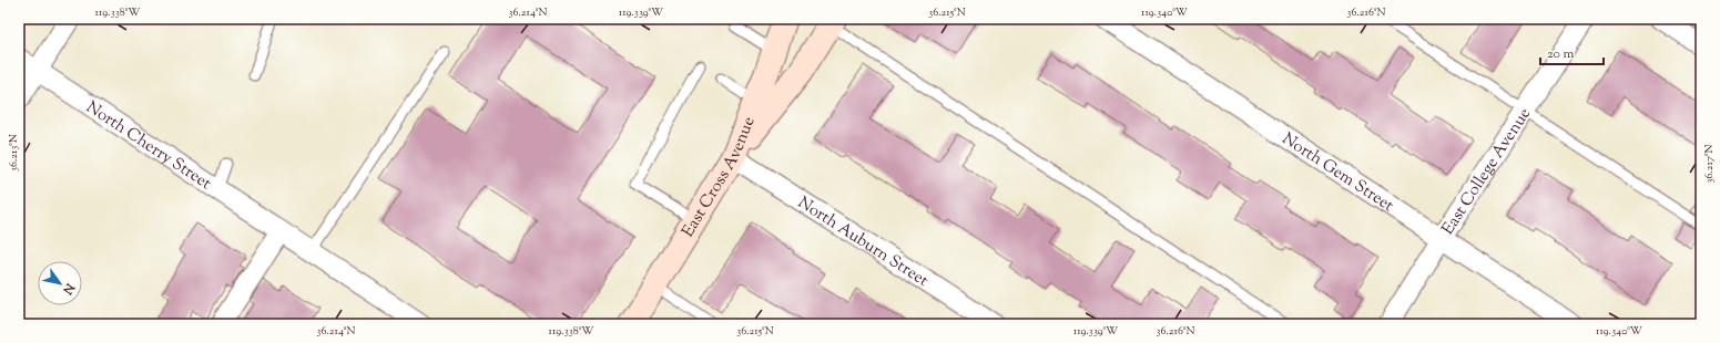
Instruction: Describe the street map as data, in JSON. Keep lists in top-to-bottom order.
{
  "streets": {
    "street": [
      "North Cherry Street",
      "East College Avenue",
      "North Gem Street",
      "East Cross Avenue",
      "North Auburn Street"
    ]
  },
  "crossings": [
    ["East College Avenue", "North Gem Street"],
    ["East Cross Avenue", "North Auburn Street"]
  ],
  "scale_bar": "20 m",
  "north": "bottom right",
  "coordinates": [
    "119.338°W",
    "36.214°N",
    "119.339°W",
    "36.215°N",
    "119.340°W",
    "36.216°N",
    "36.213°N",
    "36.217°N"
  ]
}
